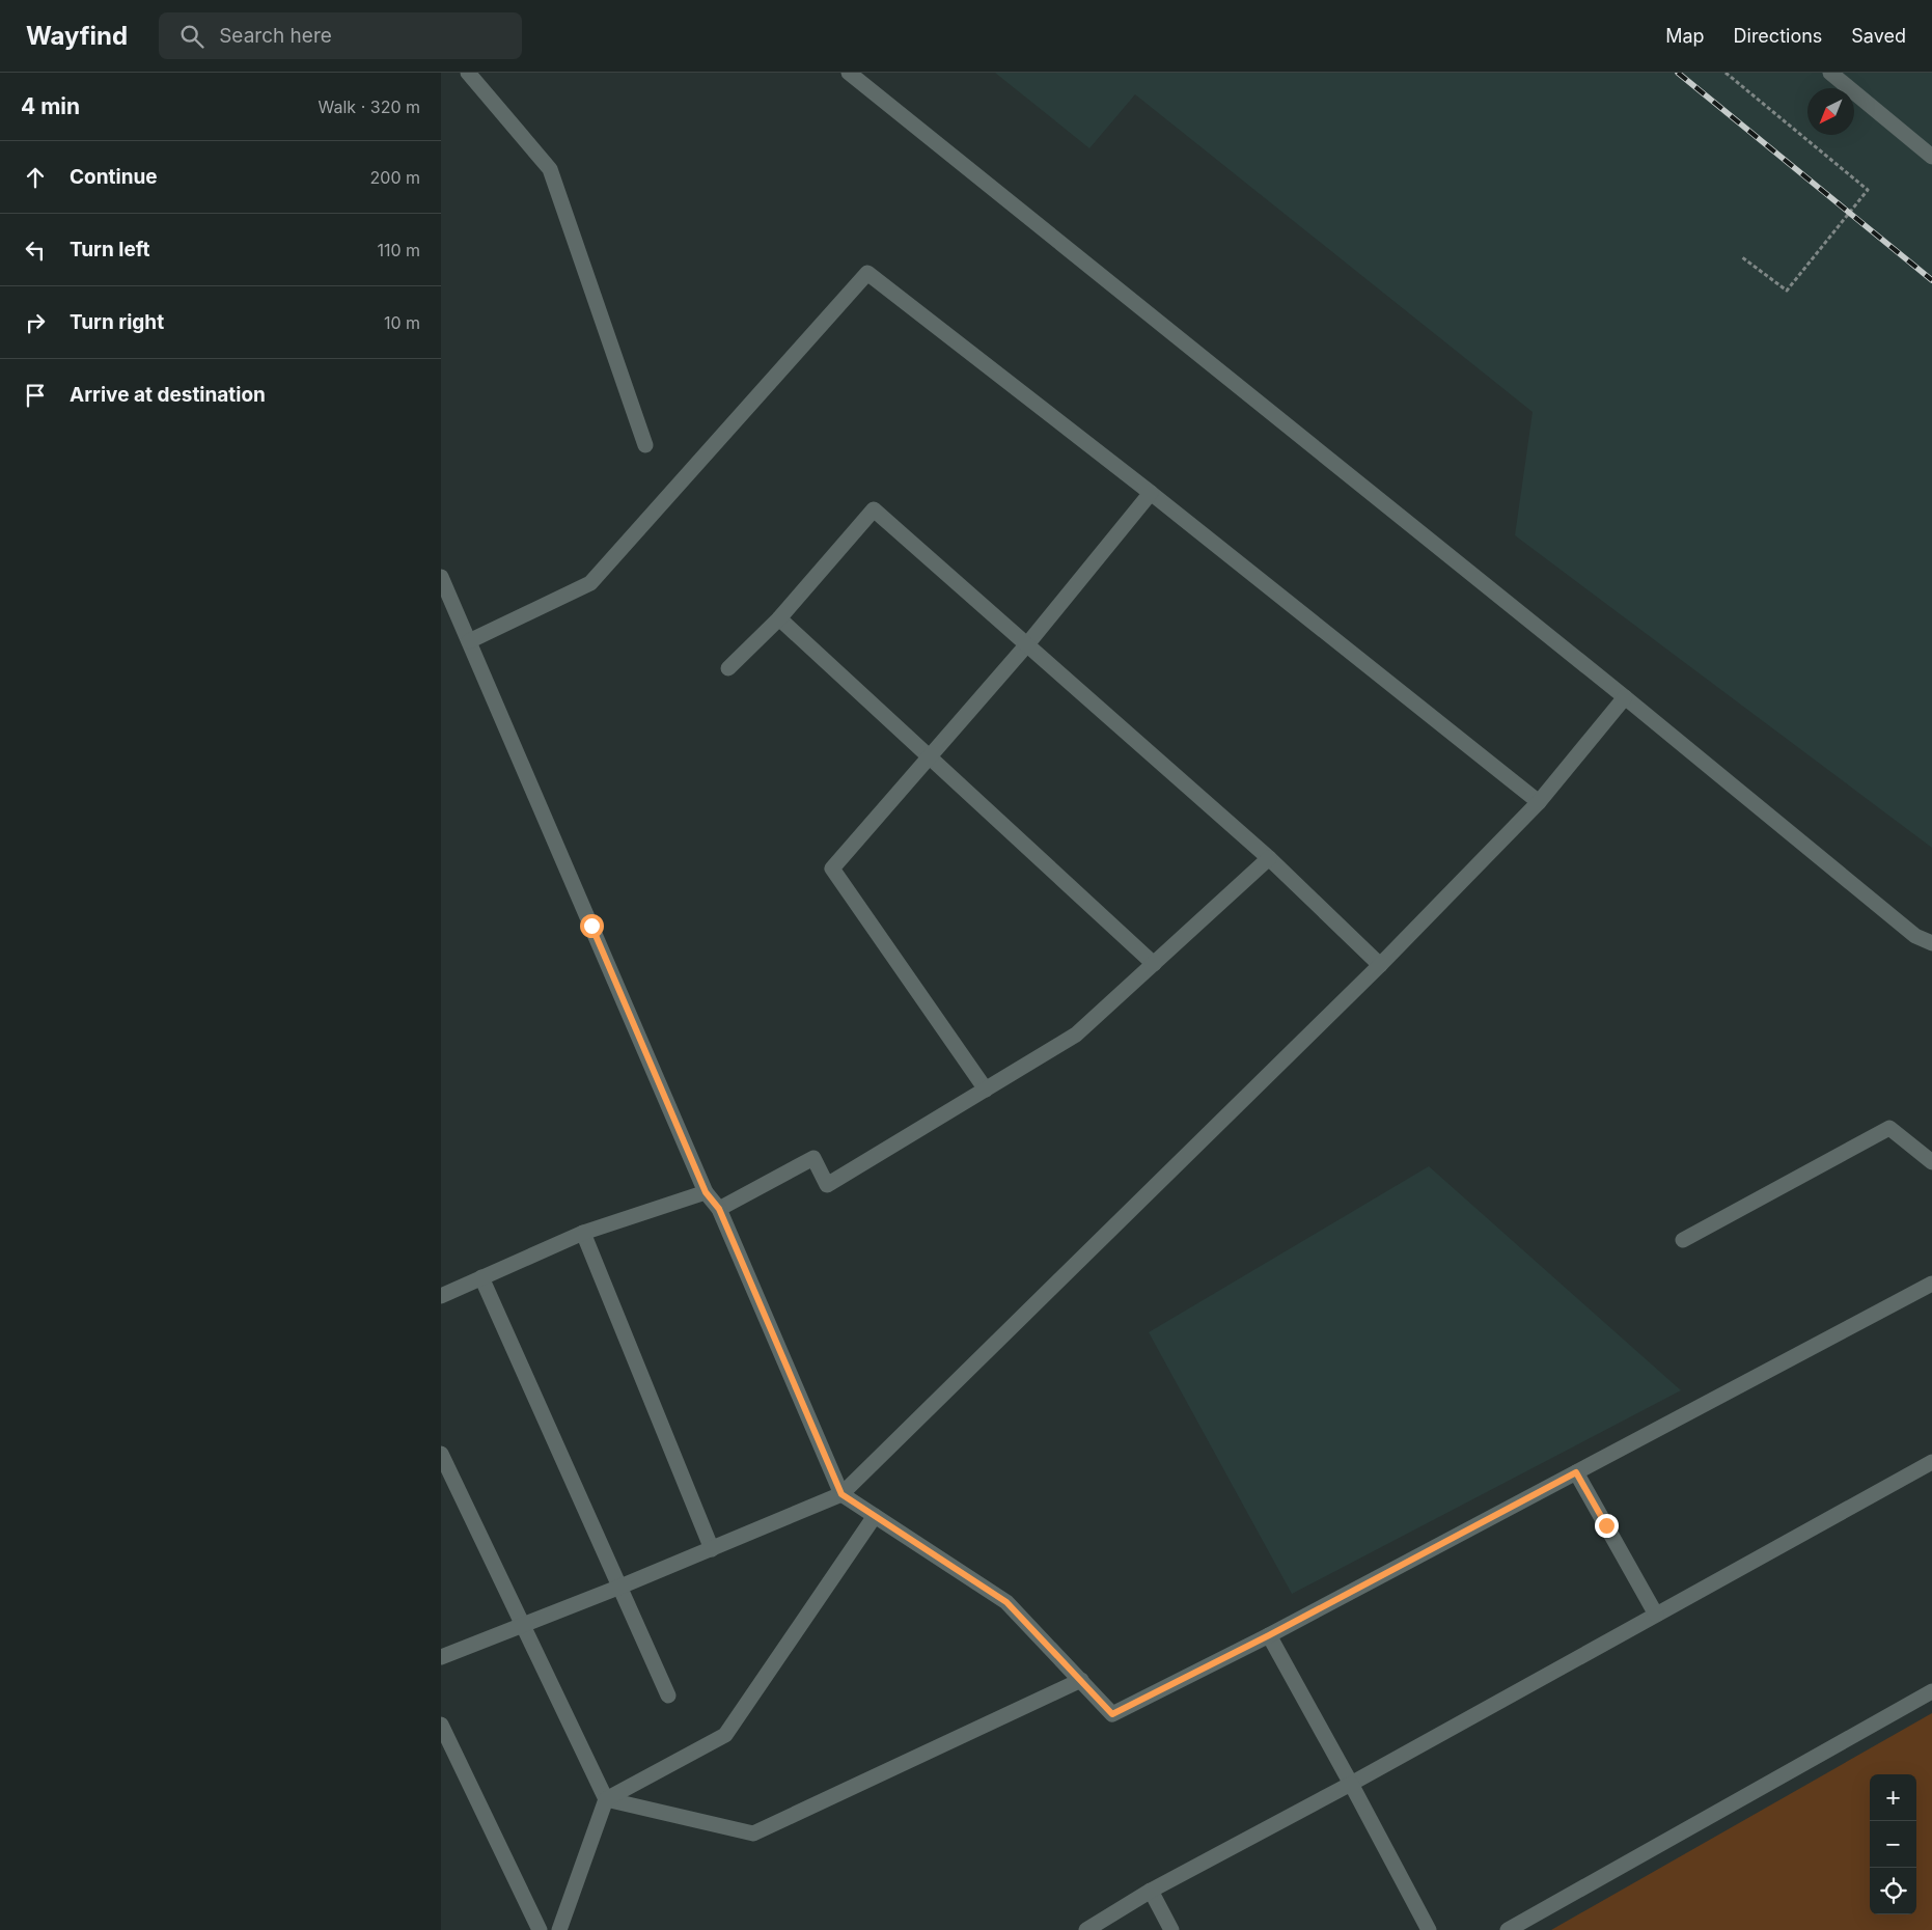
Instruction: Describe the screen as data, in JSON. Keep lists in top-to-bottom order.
{
  "north": "bottom left",
  "page": {
    "header": "Wayfind",
    "search": "Search here",
    "nav": ["Map", "Directions", "Saved"],
    "heading": ["4 min", "Walk · 320 m"],
    "list": [
      ["Continue", "200 m"],
      ["Turn left", "110 m"],
      ["Turn right", "10 m"],
      "Arrive at destination"
    ],
    "map_buttons": ["+", "−"]
  }
}
